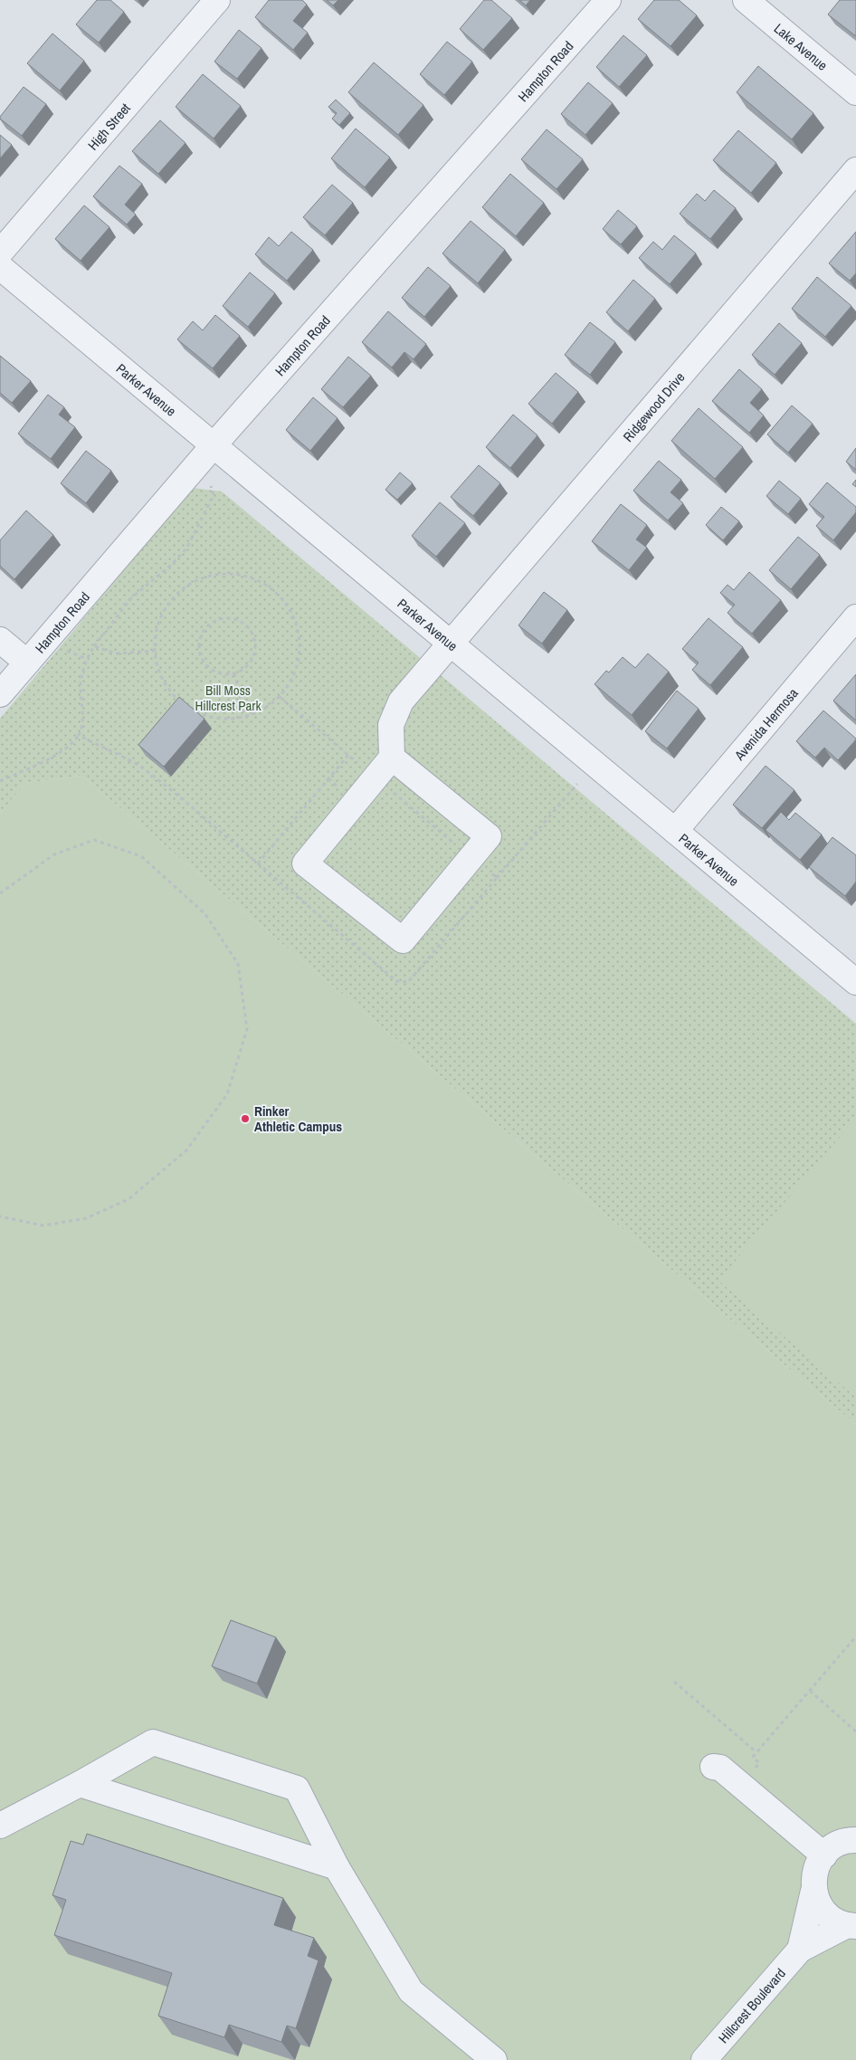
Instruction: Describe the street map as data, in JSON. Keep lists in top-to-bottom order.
{
  "streets": {
    "street": [
      "Lake Avenue",
      "Hampton Road",
      "High Street",
      "Parker Avenue",
      "Ridgewood Drive",
      "Avenida Hermosa",
      "Hillcrest Boulevard"
    ]
  },
  "crossings": [
    ["Hampton Road", "Parker Avenue"],
    ["Parker Avenue", "Ridgewood Drive"],
    ["Parker Avenue", "Avenida Hermosa"]
  ],
  "parks": ["Bill Moss Hillcrest Park"],
  "places": ["Rinker Athletic Campus"]
}
